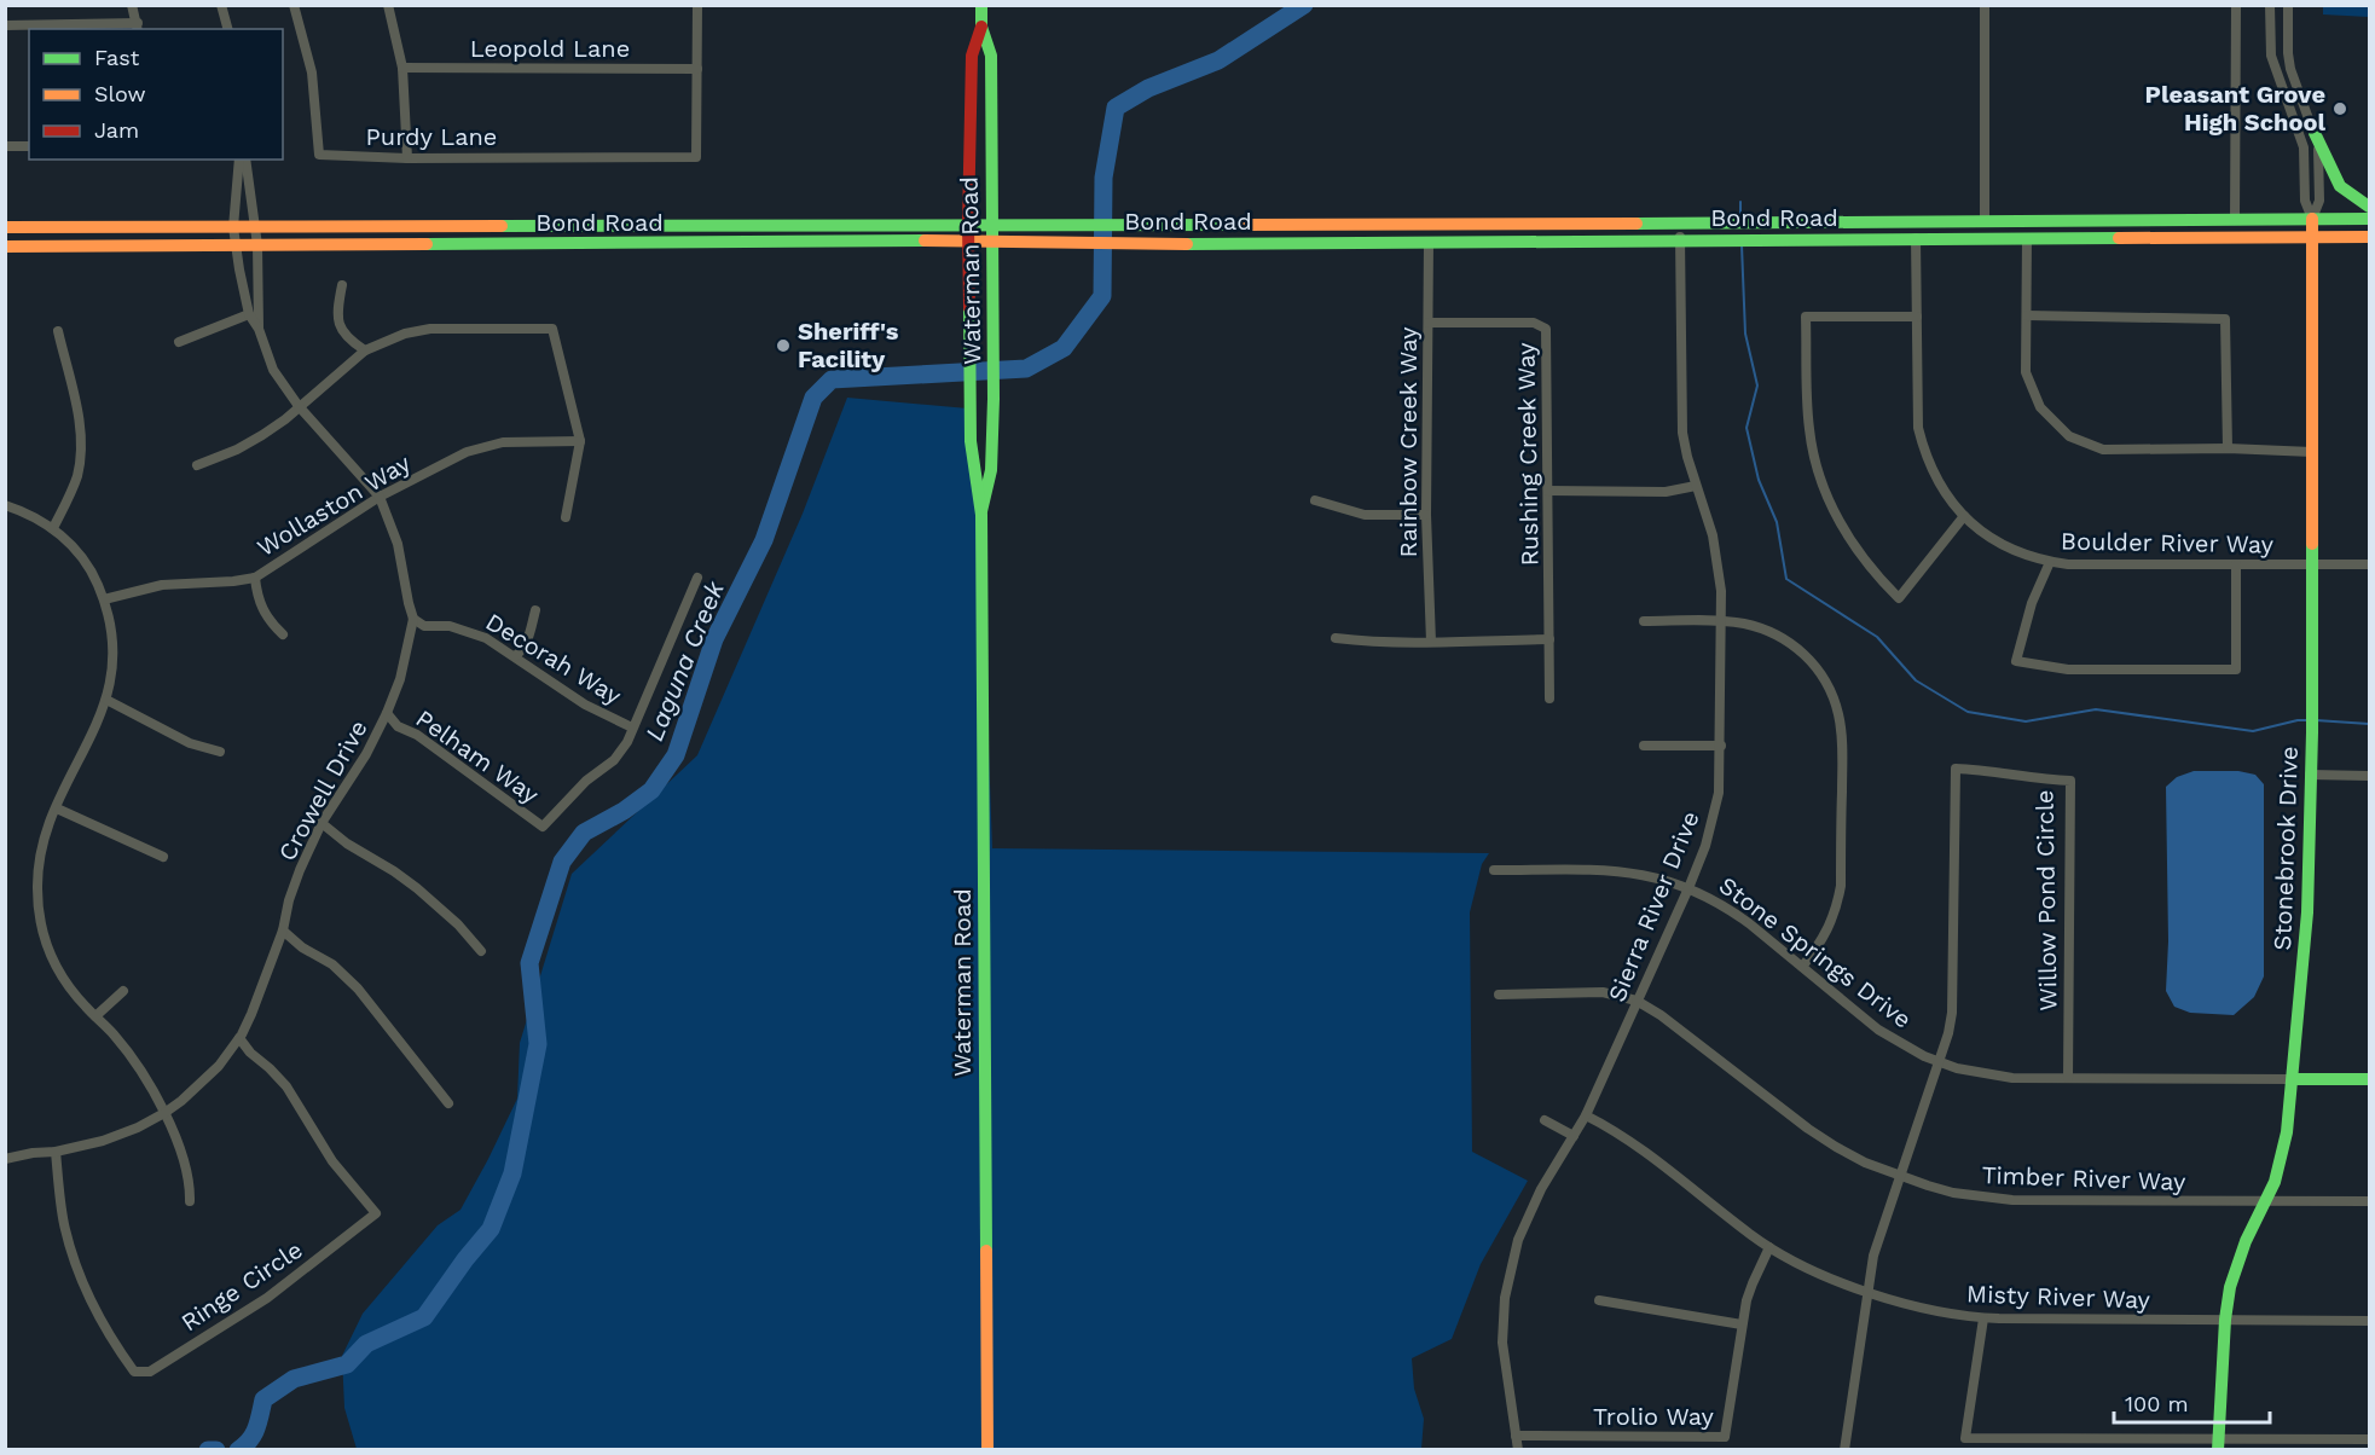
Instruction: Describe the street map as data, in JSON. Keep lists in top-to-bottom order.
{
  "streets": {
    "main road": [
      "Bond Road",
      "Waterman Road",
      "Stonebrook Drive",
      "Stone Springs Drive"
    ],
    "street": [
      "Leopold Lane",
      "Purdy Lane",
      "Rainbow Creek Way",
      "Rushing Creek Way",
      "Wollaston Way",
      "Boulder River Way",
      "Decorah Way",
      "Pelham Way",
      "Crowell Drive",
      "Willow Pond Circle",
      "Sierra River Drive",
      "Timber River Way",
      "Ringe Circle",
      "Misty River Way",
      "Trolio Way"
    ]
  },
  "crossings": [
    ["Leopold Lane", "Purdy Lane"],
    ["Bond Road", "Waterman Road"],
    ["Bond Road", "Rainbow Creek Way"],
    ["Bond Road", "Boulder River Way"],
    ["Bond Road", "Crowell Drive"],
    ["Bond Road", "Stonebrook Drive"],
    ["Bond Road", "Sierra River Drive"],
    ["Rainbow Creek Way", "Rushing Creek Way"],
    ["Wollaston Way", "Crowell Drive"],
    ["Boulder River Way", "Stonebrook Drive"],
    ["Decorah Way", "Pelham Way"],
    ["Decorah Way", "Crowell Drive"],
    ["Pelham Way", "Crowell Drive"],
    ["Crowell Drive", "Ringe Circle"],
    ["Stonebrook Drive", "Stone Springs Drive"],
    ["Stonebrook Drive", "Timber River Way"],
    ["Stonebrook Drive", "Misty River Way"],
    ["Willow Pond Circle", "Stone Springs Drive"],
    ["Sierra River Drive", "Stone Springs Drive"],
    ["Sierra River Drive", "Timber River Way"],
    ["Sierra River Drive", "Misty River Way"],
    ["Sierra River Drive", "Trolio Way"],
    ["Misty River Way", "Trolio Way"]
  ],
  "water": ["Laguna Creek"],
  "places": ["Pleasant Grove High School", "Sheriff's Facility"],
  "legend": ["Fast", "Slow", "Jam"],
  "scale_bar": "100 m"
}
